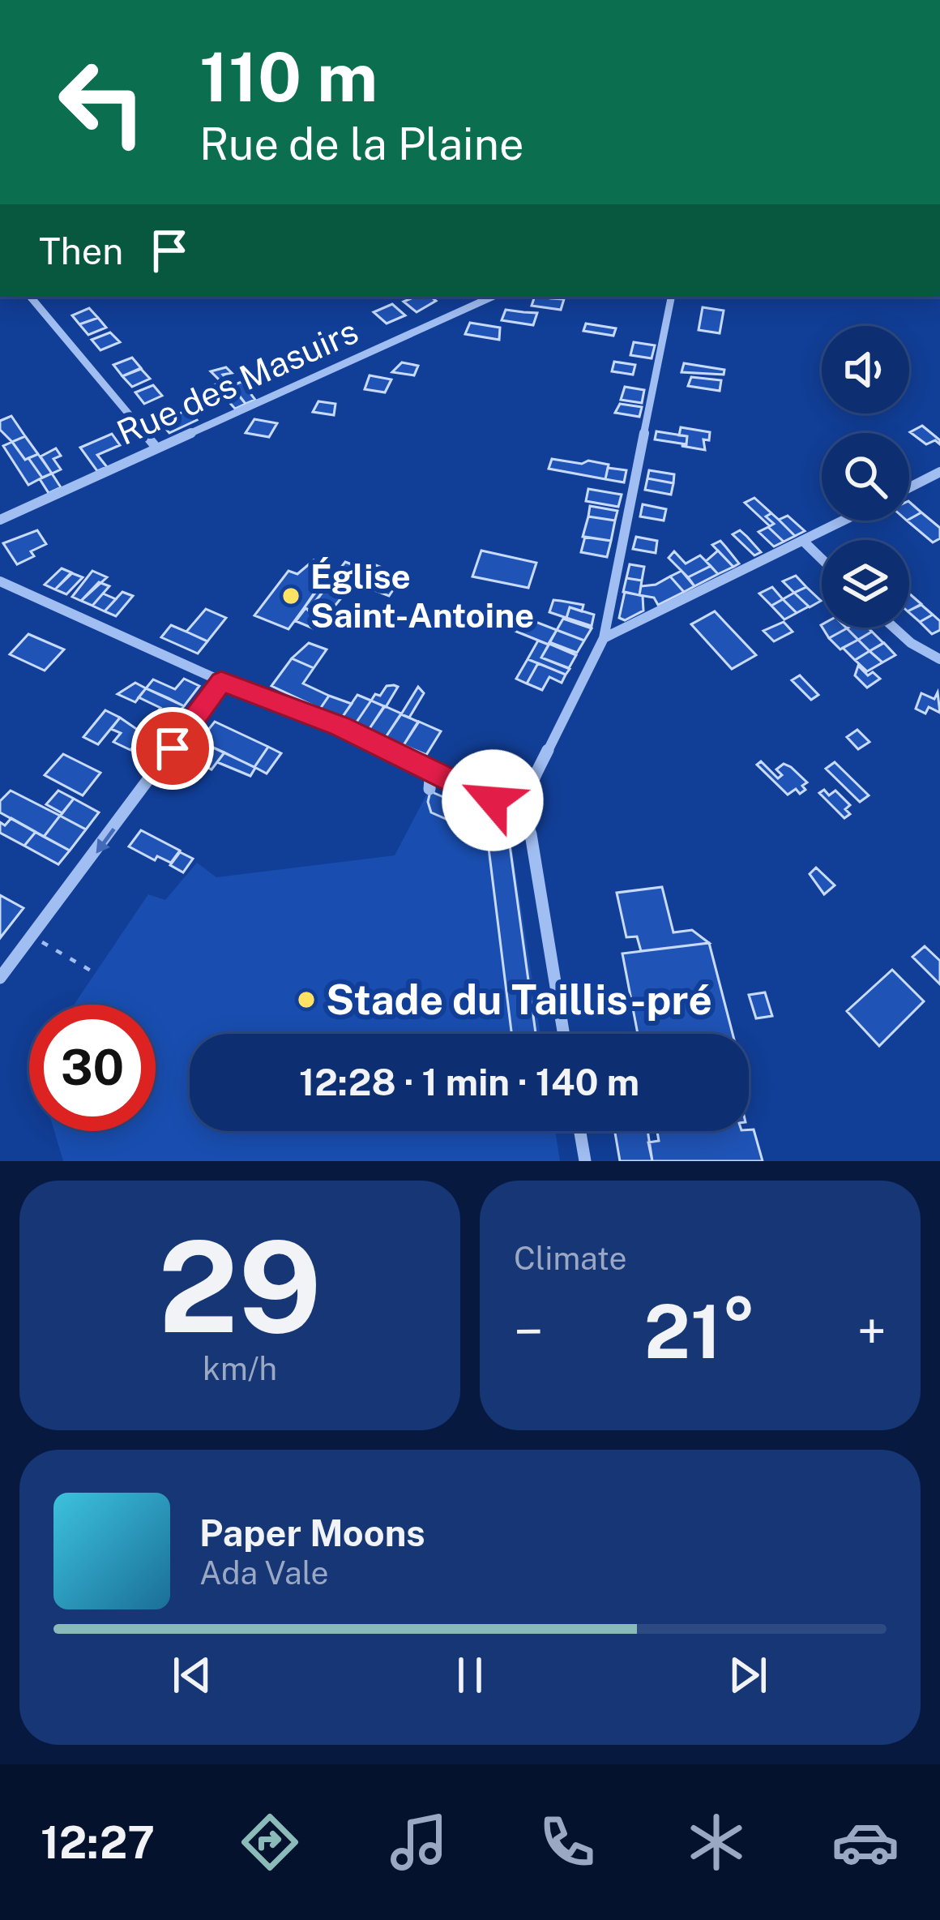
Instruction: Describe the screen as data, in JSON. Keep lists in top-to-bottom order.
{
  "streets": {
    "street": ["Rue des Masuirs"]
  },
  "places": ["Église Saint-Antoine", "Stade du Taillis-pré"],
  "page": {
    "turn": ["110 m", "Rue de la Plaine"],
    "then": "Then",
    "limit": "30",
    "trip": "12:28 · 1 min · 140 m",
    "tile": [
      ["29", "km/h"],
      "Climate"
    ],
    "heat": ["−", "21°", "+"],
    "song": ["Paper Moons", "Ada Vale"],
    "tabs": "12:27"
  }
}
